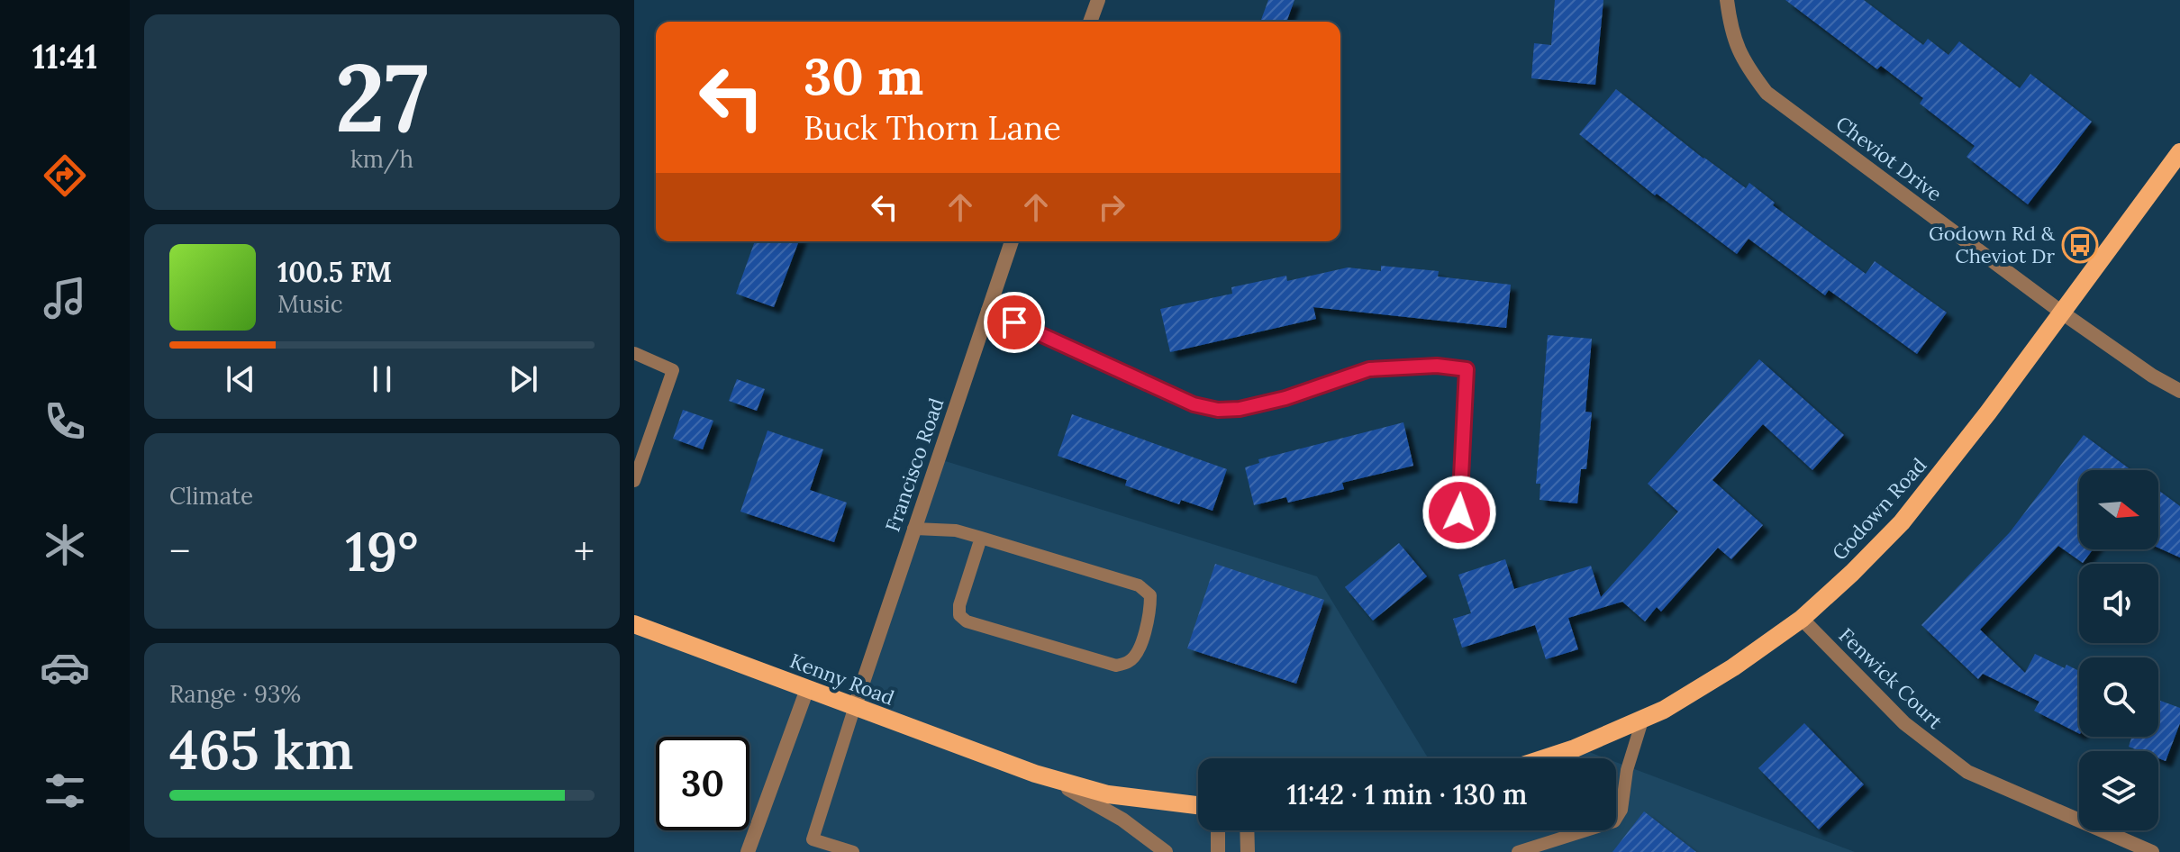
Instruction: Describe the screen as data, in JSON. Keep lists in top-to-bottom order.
{
  "streets": {
    "main road": ["Godown Road", "Kenny Road"],
    "street": ["Cheviot Drive", "Francisco Road", "Fenwick Court"]
  },
  "crossings": [
    ["Cheviot Drive", "Godown Road"],
    ["Francisco Road", "Kenny Road"],
    ["Godown Road", "Fenwick Court"]
  ],
  "places": {
    "bus stop": ["Godown Rd & Cheviot Dr"]
  },
  "north": "right",
  "page": {
    "tabs": "11:41",
    "tile": [
      ["27", "km/h"],
      "Climate",
      ["Range · 93%", "465 km"]
    ],
    "turn": ["30 m", "Buck Thorn Lane"],
    "song": ["100.5 FM", "Music"],
    "heat": ["−", "19°", "+"],
    "limit": "30",
    "trip": "11:42 · 1 min · 130 m"
  }
}
